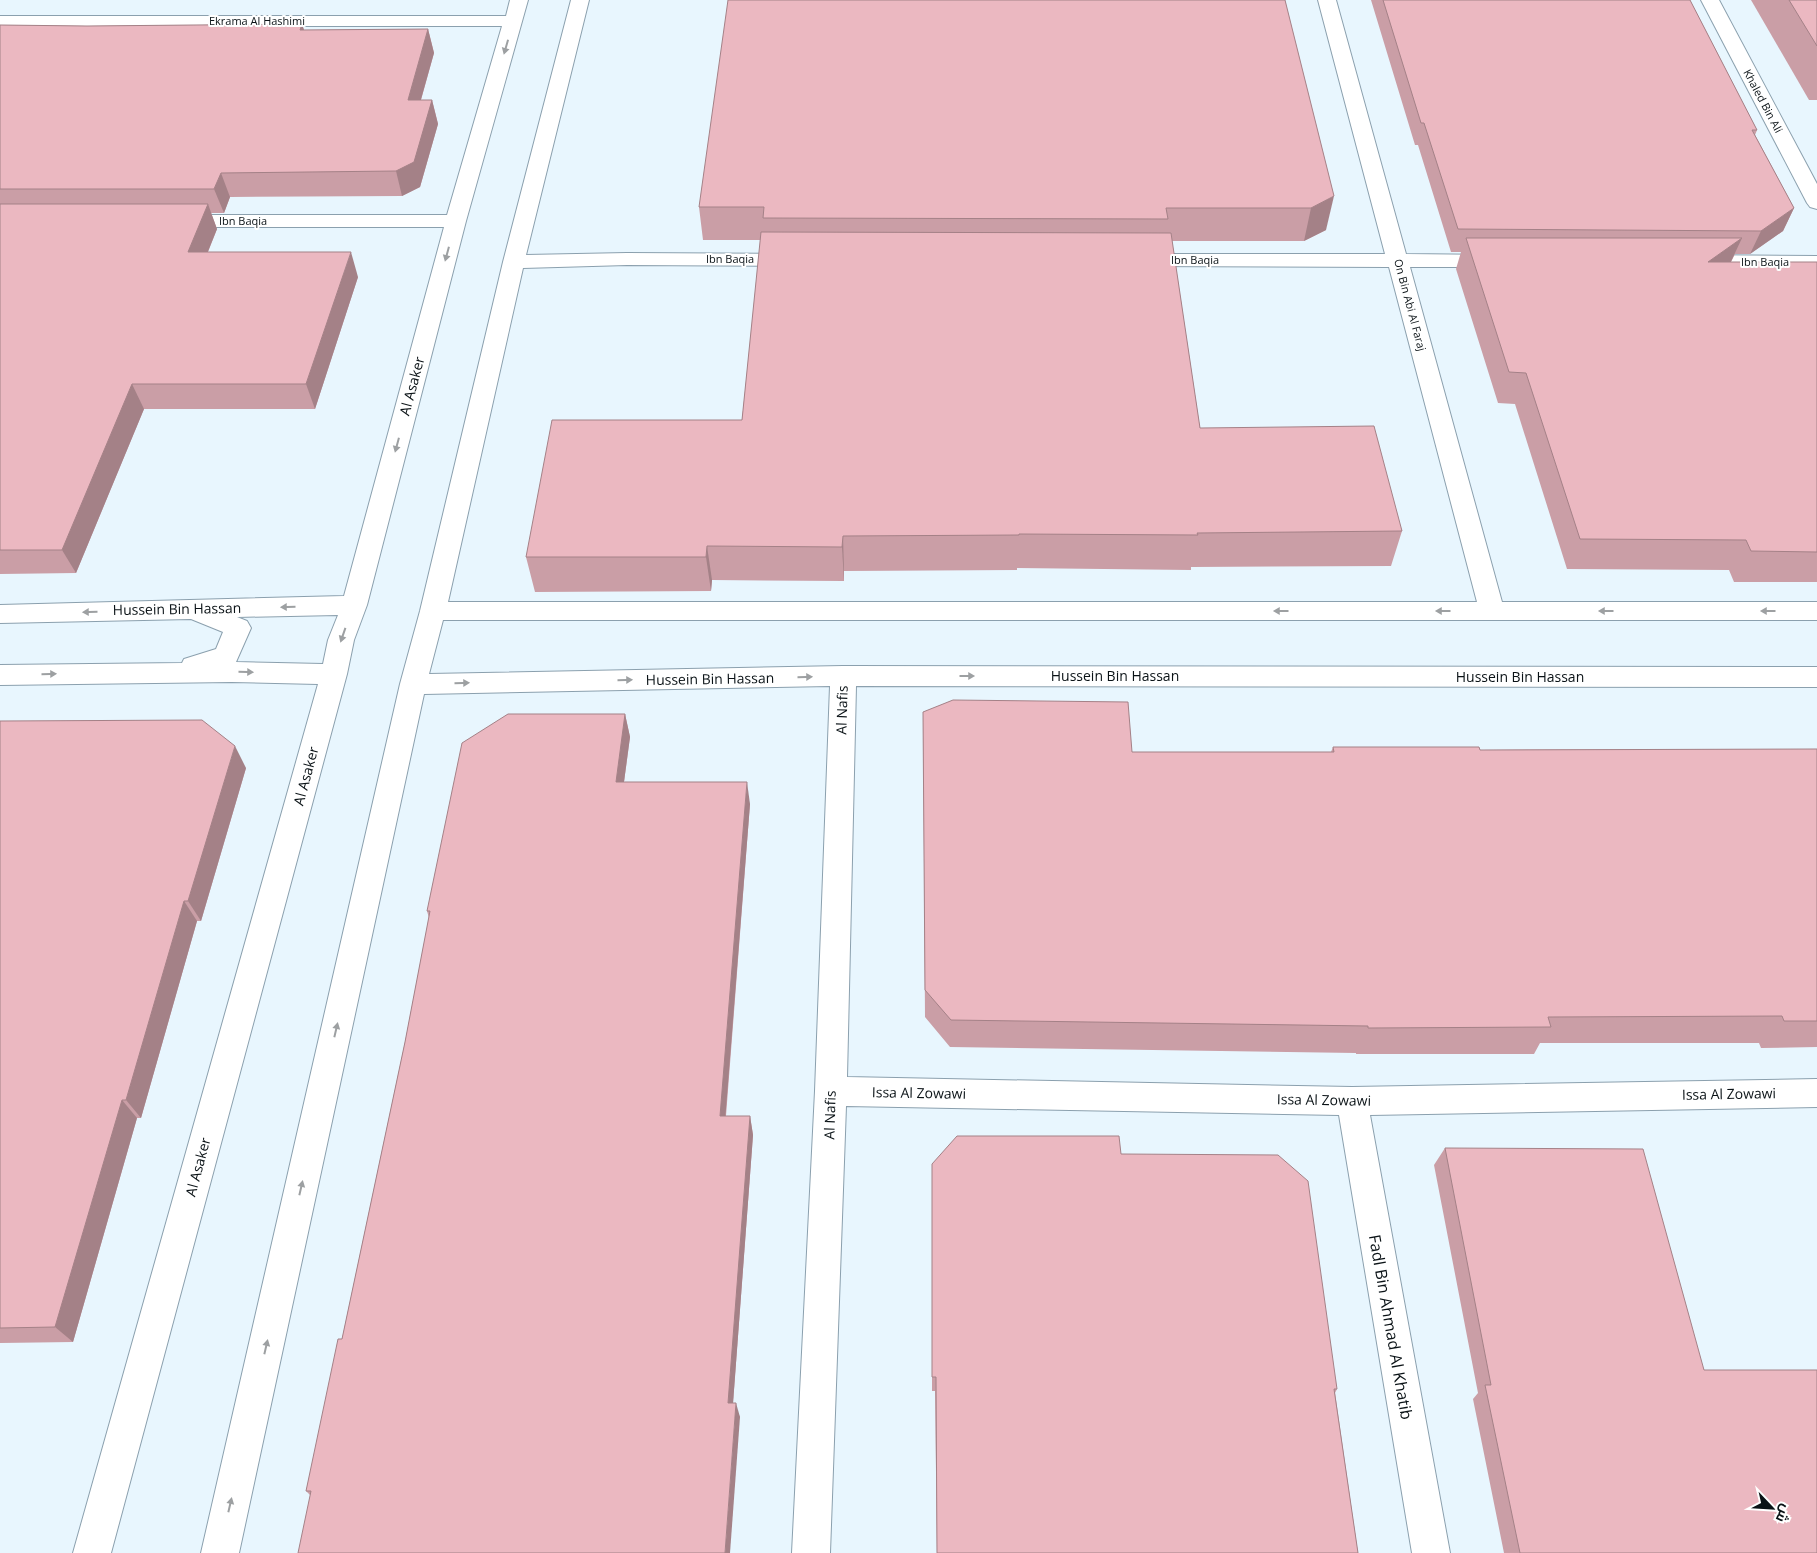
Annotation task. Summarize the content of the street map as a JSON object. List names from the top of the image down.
{
  "streets": {
    "street": [
      "Ekrama Al Hashimi",
      "Khaled Bin Ali",
      "Ibn Baqia",
      "On Bin Abi Al Faraj",
      "Al Asaker",
      "Hussein Bin Hassan",
      "Al Nafis",
      "Issa Al Zowawi",
      "Fadl Bin Ahmad Al Khatib"
    ]
  },
  "crossings": [
    ["Ekrama Al Hashimi", "Al Asaker"],
    ["Ibn Baqia", "On Bin Abi Al Faraj"],
    ["Ibn Baqia", "Al Asaker"],
    ["Al Asaker", "Hussein Bin Hassan"],
    ["Hussein Bin Hassan", "Al Nafis"],
    ["Al Nafis", "Issa Al Zowawi"],
    ["Issa Al Zowawi", "Fadl Bin Ahmad Al Khatib"]
  ],
  "north": "bottom right"
}
